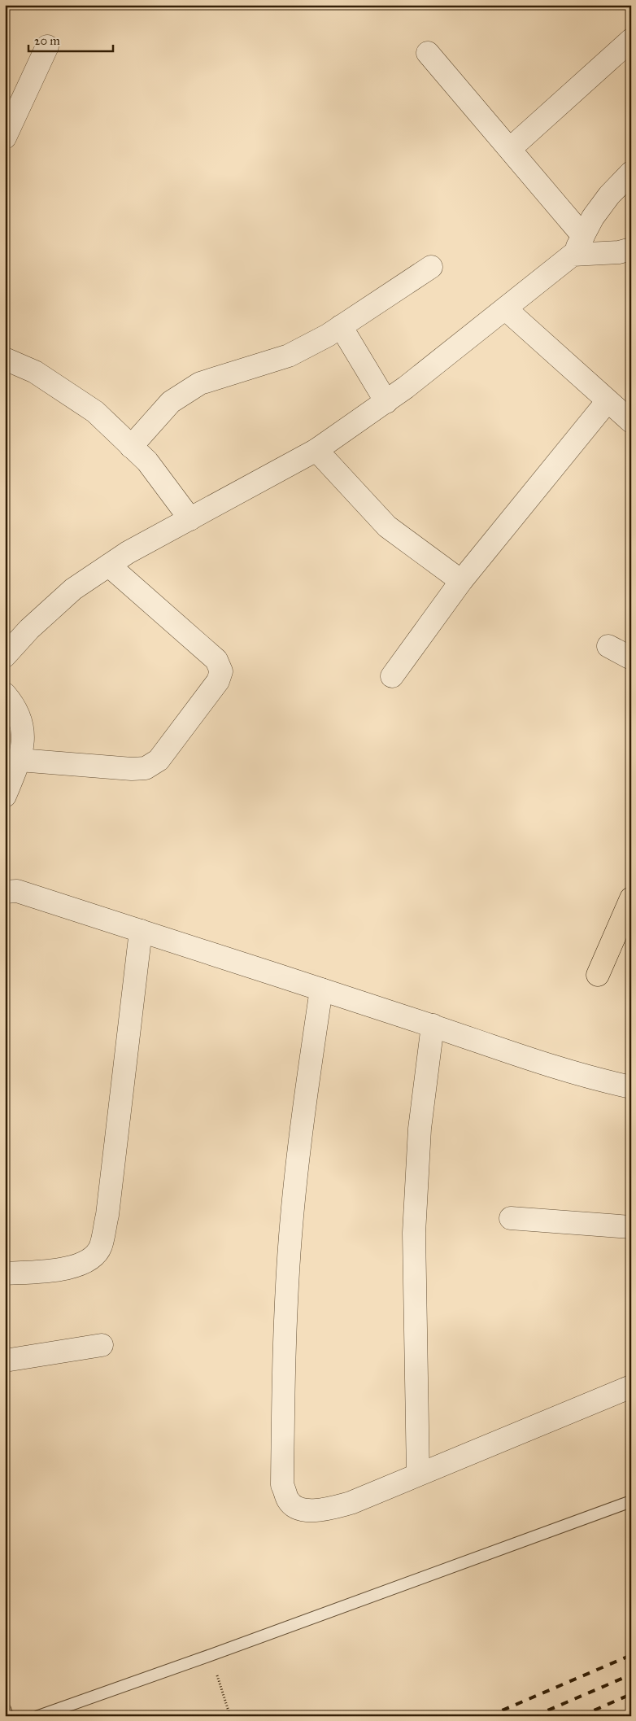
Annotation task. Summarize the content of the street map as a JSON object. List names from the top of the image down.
{
  "scale_bar": "20 m"
}
